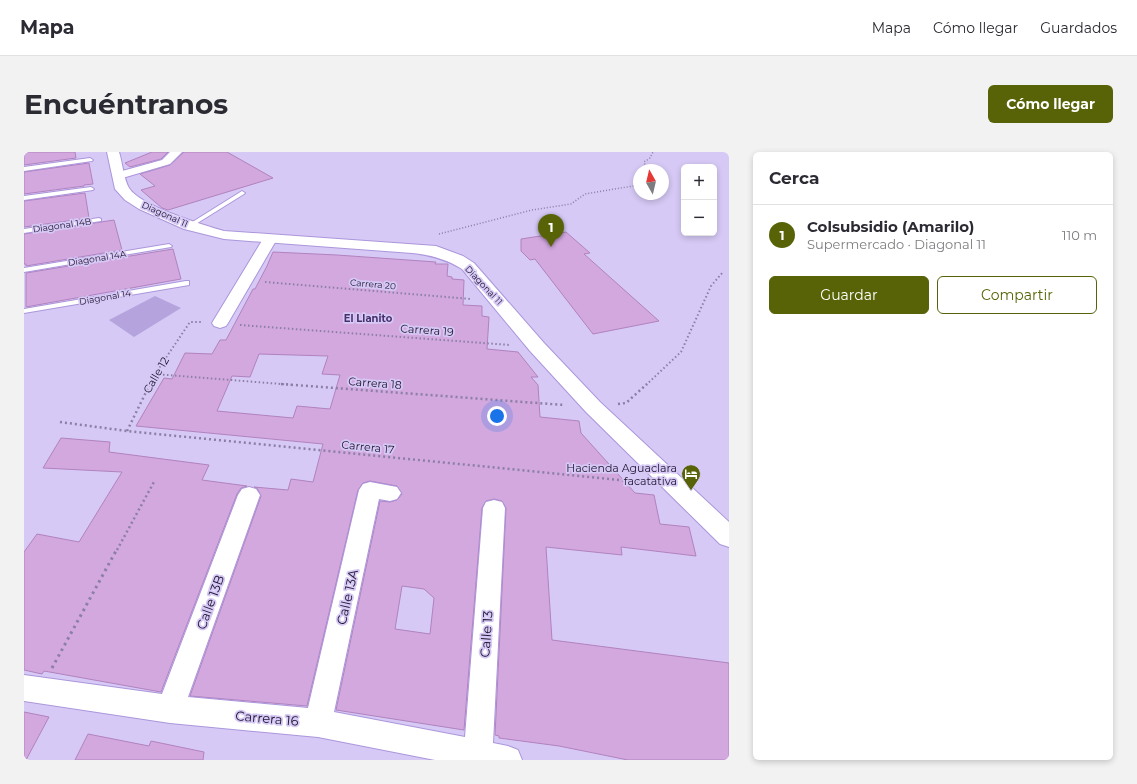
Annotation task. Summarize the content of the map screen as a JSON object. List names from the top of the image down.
{
  "streets": {
    "street": [
      "Diagonal 11",
      "Calle 13A",
      "Calle 13B",
      "Calle 13",
      "Carrera 16"
    ],
    "lane": ["Diagonal 14B", "Diagonal 14A", "Diagonal 14"],
    "path": [
      "Carrera 20",
      "Carrera 19",
      "Calle 12",
      "Carrera 18",
      "Carrera 17"
    ]
  },
  "crossings": [
    ["Diagonal 11", "Carrera 20"],
    ["Diagonal 11", "Carrera 19"],
    ["Diagonal 11", "Carrera 18"],
    ["Diagonal 11", "Carrera 17"],
    ["Calle 12", "Carrera 18"],
    ["Calle 12", "Carrera 17"],
    ["Calle 13A", "Carrera 16"],
    ["Calle 13B", "Carrera 16"],
    ["Calle 13", "Carrera 16"]
  ],
  "districts": ["El Llanito"],
  "places": {
    "hotel": ["Hacienda Aguaclara facatativa"]
  },
  "north": "top",
  "page": {
    "header": "Mapa",
    "nav": ["Mapa", "Cómo llegar", "Guardados"],
    "buttons": [
      "Cómo llegar",
      ["Guardar", "Compartir"]
    ],
    "title": "Encuéntranos",
    "heading": "Cerca",
    "map_buttons": ["+", "−"],
    "list": [
      {
        "mark": "1",
        "name": "Colsubsidio (Amarilo)",
        "note": "Supermercado · Diagonal 11",
        "value": "110 m"
      }
    ],
    "pins": "1"
  }
}
